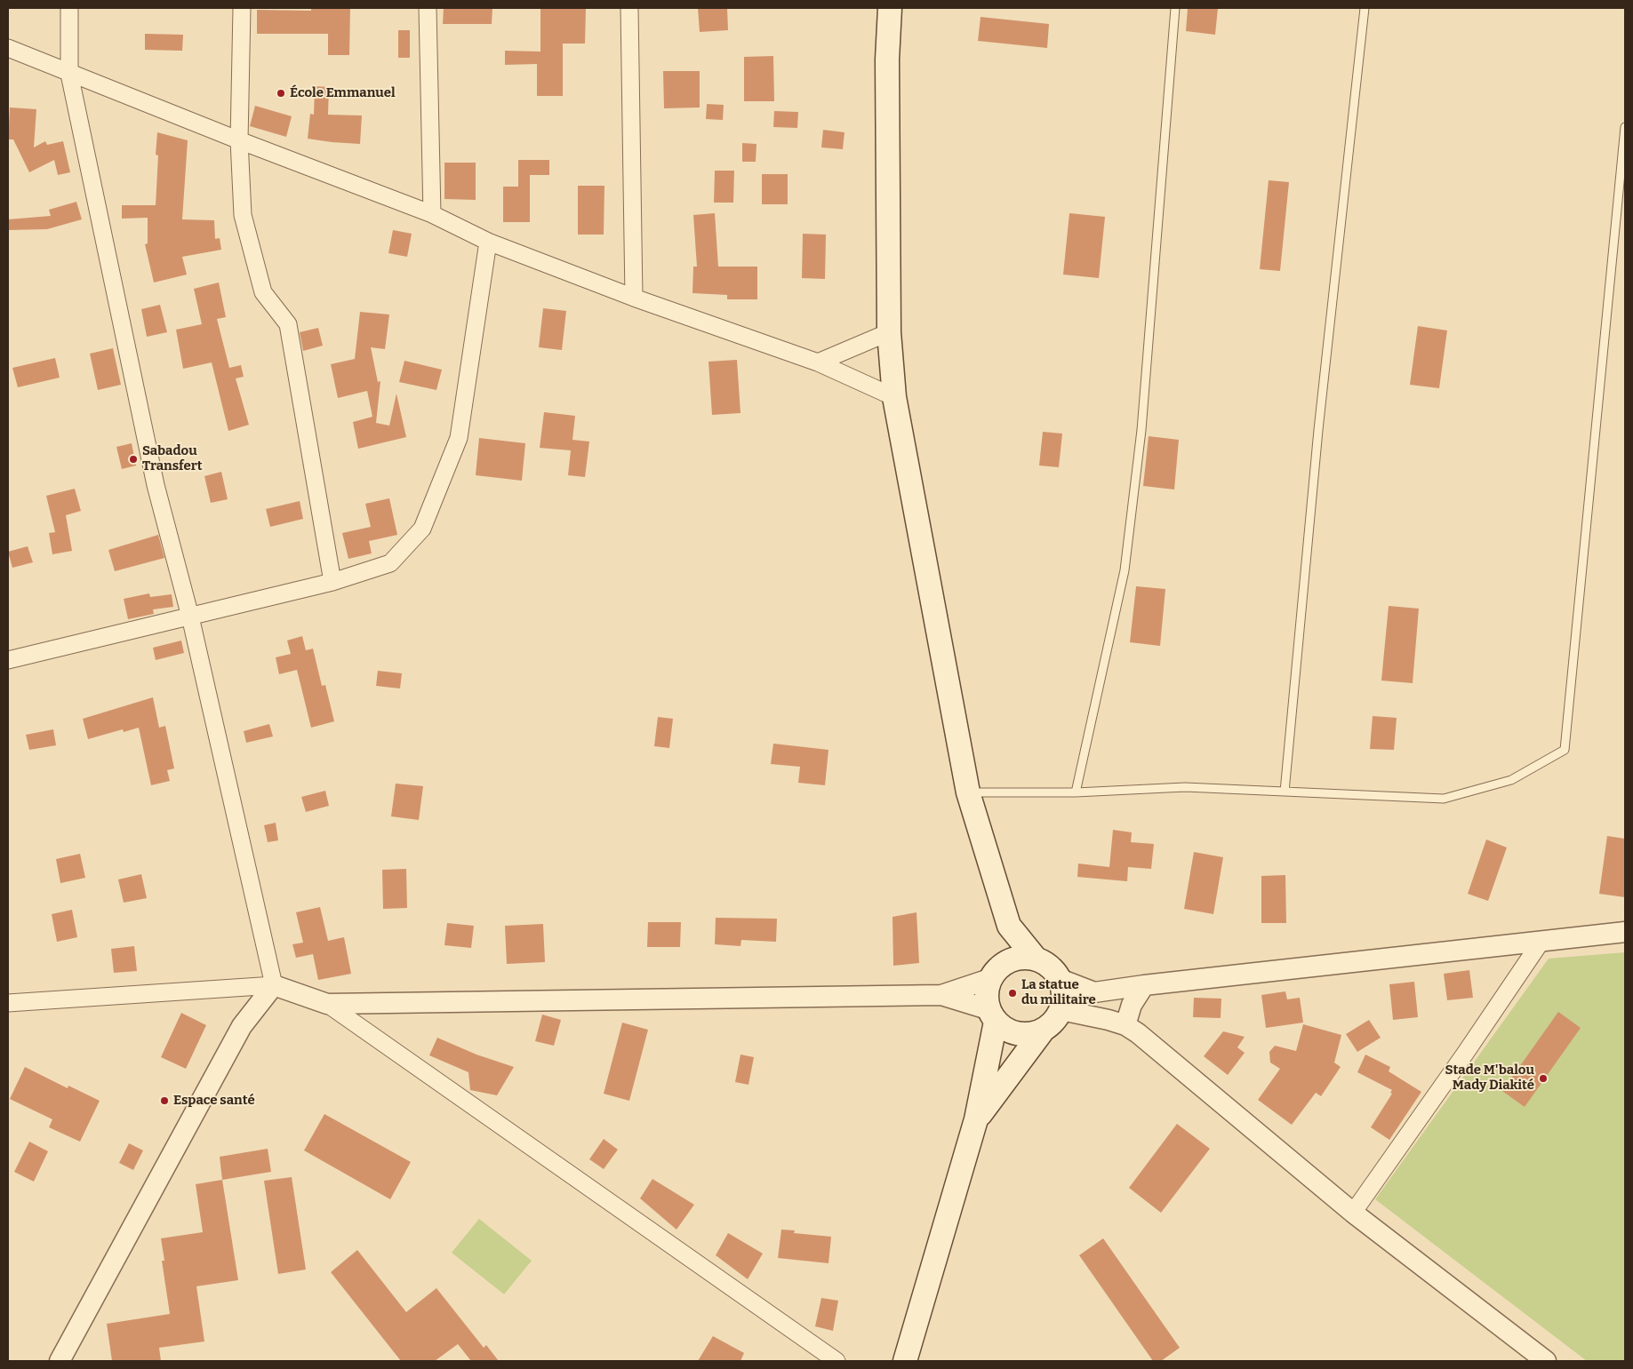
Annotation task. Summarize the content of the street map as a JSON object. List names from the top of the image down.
{
  "places": [
    "École Emmanuel",
    "Sabadou Transfert",
    "La statue du militaire",
    "Stade M'balou Mady Diakité",
    "Espace santé"
  ]
}
